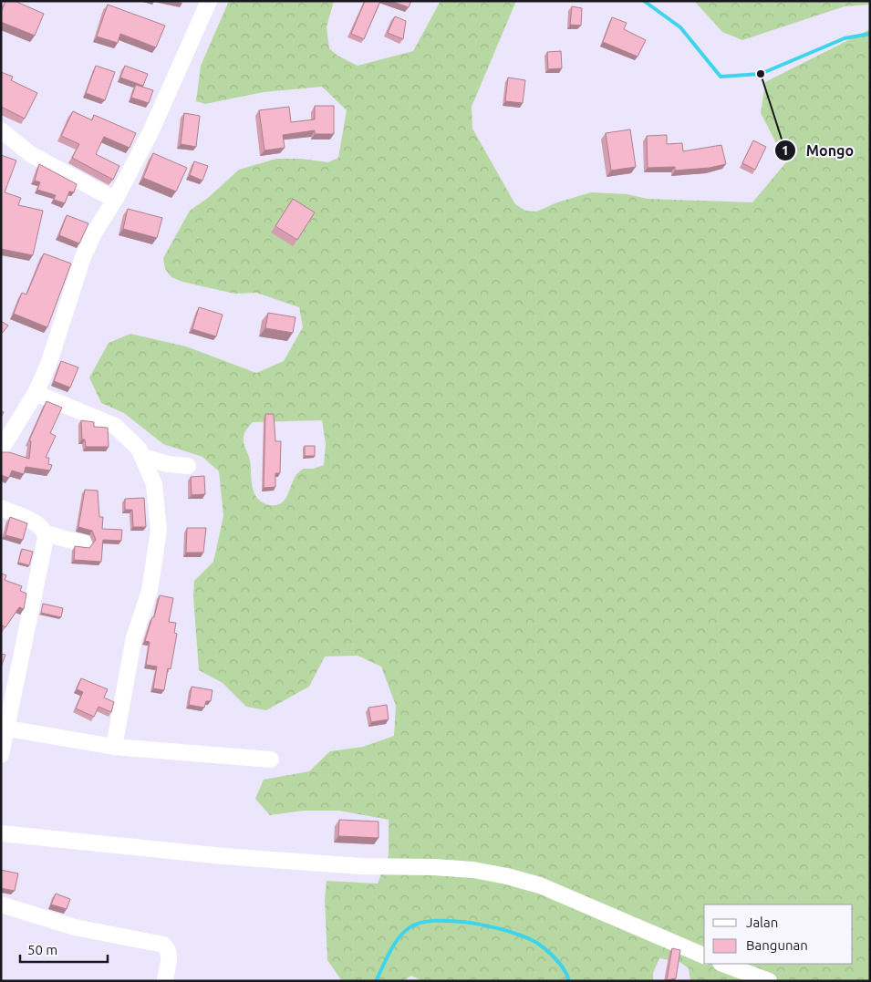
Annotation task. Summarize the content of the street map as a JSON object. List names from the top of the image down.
{
  "places": ["Mongo"],
  "legend": ["Jalan", "Bangunan"],
  "scale_bar": "50 m"
}
